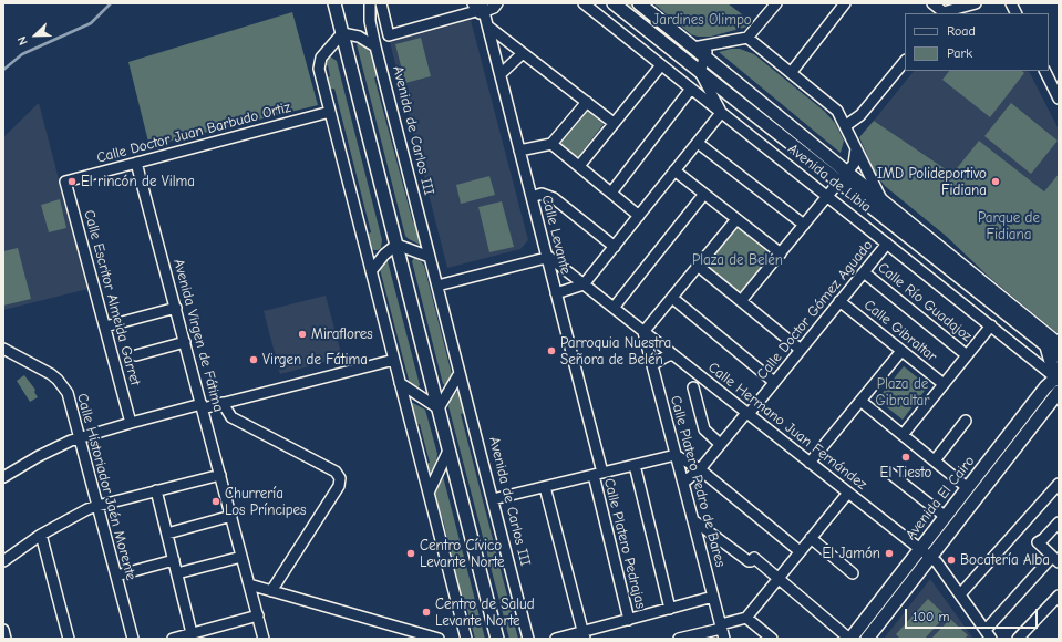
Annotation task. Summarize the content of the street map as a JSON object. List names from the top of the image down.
{
  "streets": {
    "main road": ["Avenida de Libia", "Avenida El Cairo"],
    "street": [
      "Avenida de Carlos III",
      "Calle Doctor Juan Barbudo Ortiz",
      "Calle Levante",
      "Calle Escritor Almeida Garret",
      "Calle Río Guadajoz",
      "Calle Doctor Gómez Aguado",
      "Calle Gibraltar",
      "Avenida Virgen de Fátima",
      "Calle Hermano Juan Fernández",
      "Calle Platero Pedro de Bares",
      "Calle Historiador Jaén Morente",
      "Calle Platero Pedrajas"
    ]
  },
  "crossings": [
    ["Calle Doctor Juan Barbudo Ortiz", "Calle Escritor Almeida Garret"],
    ["Calle Doctor Juan Barbudo Ortiz", "Avenida Virgen de Fátima"],
    ["Avenida de Libia", "Calle Doctor Gómez Aguado"],
    ["Avenida de Libia", "Avenida El Cairo"],
    ["Calle Levante", "Calle Hermano Juan Fernández"],
    ["Calle Levante", "Calle Platero Pedrajas"],
    ["Calle Río Guadajoz", "Calle Doctor Gómez Aguado"],
    ["Calle Doctor Gómez Aguado", "Calle Gibraltar"],
    ["Calle Doctor Gómez Aguado", "Calle Hermano Juan Fernández"],
    ["Calle Doctor Gómez Aguado", "Calle Platero Pedro de Bares"],
    ["Calle Hermano Juan Fernández", "Calle Platero Pedro de Bares"],
    ["Calle Hermano Juan Fernández", "Avenida El Cairo"]
  ],
  "parks": [
    "Jardines Olimpo",
    "Parque de Fidiana",
    "Plaza de Belén",
    "Plaza de Gibraltar"
  ],
  "places": [
    "El rincón de Vilma",
    "IMD Polideportivo Fidiana",
    "Miraflores",
    "Parroquia Nuestra Señora de Belén",
    "Virgen de Fátima",
    "El Tiesto",
    "Churrería Los Príncipes",
    "Centro Cívico Levante Norte",
    "El Jamón",
    "Bocatería Alba",
    "Centro de Salud Levante Norte"
  ],
  "legend": ["Road", "Park"],
  "scale_bar": "100 m",
  "north": "bottom left"
}
